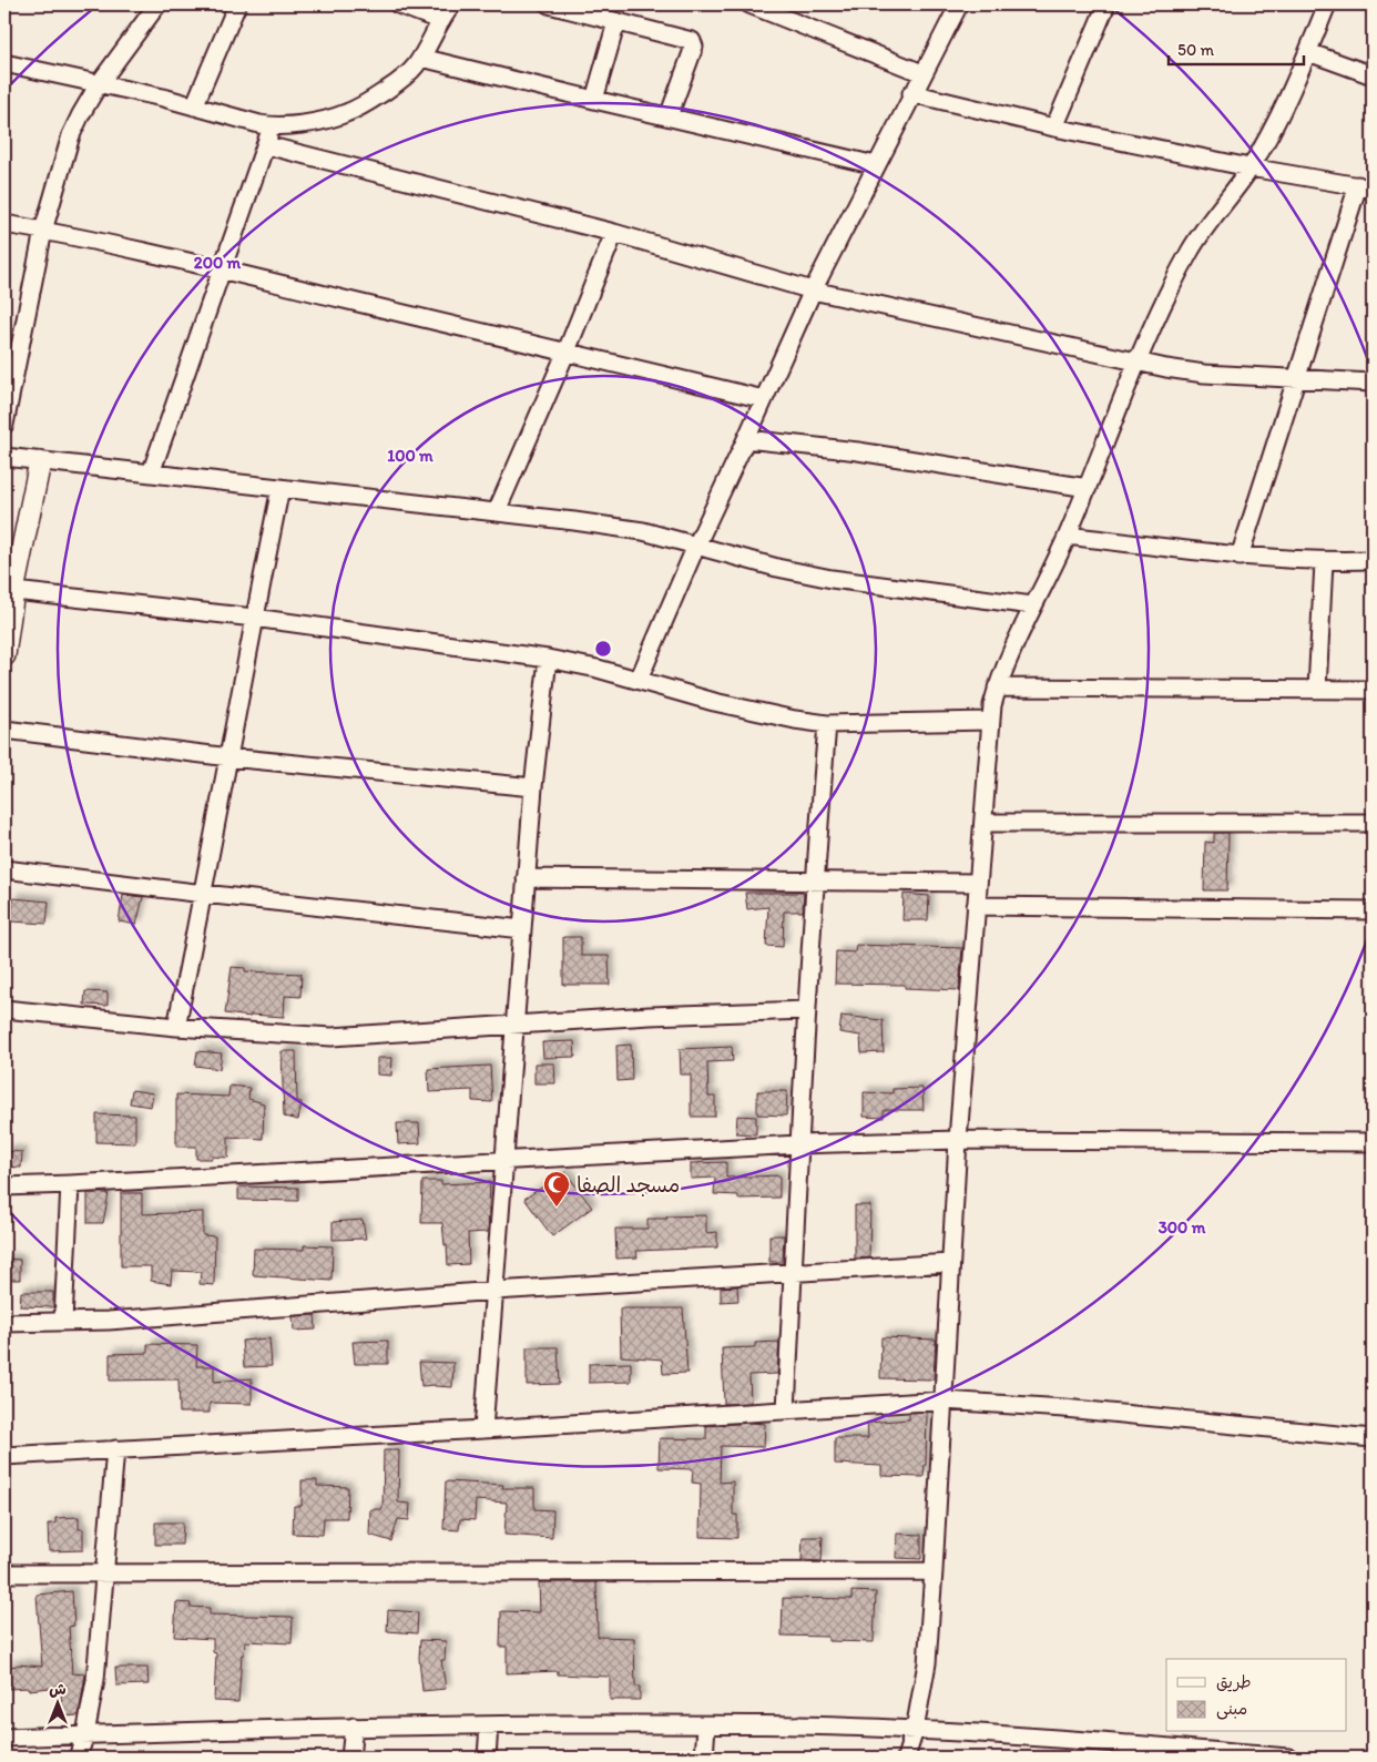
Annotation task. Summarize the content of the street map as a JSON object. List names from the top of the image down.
{
  "places": {
    "mosque": ["مسجد الصفا"]
  },
  "legend": ["طريق", "مبنى"],
  "scale_bar": "50 m",
  "north": "top",
  "rings": ["200 m", "100 m", "300 m"]
}
